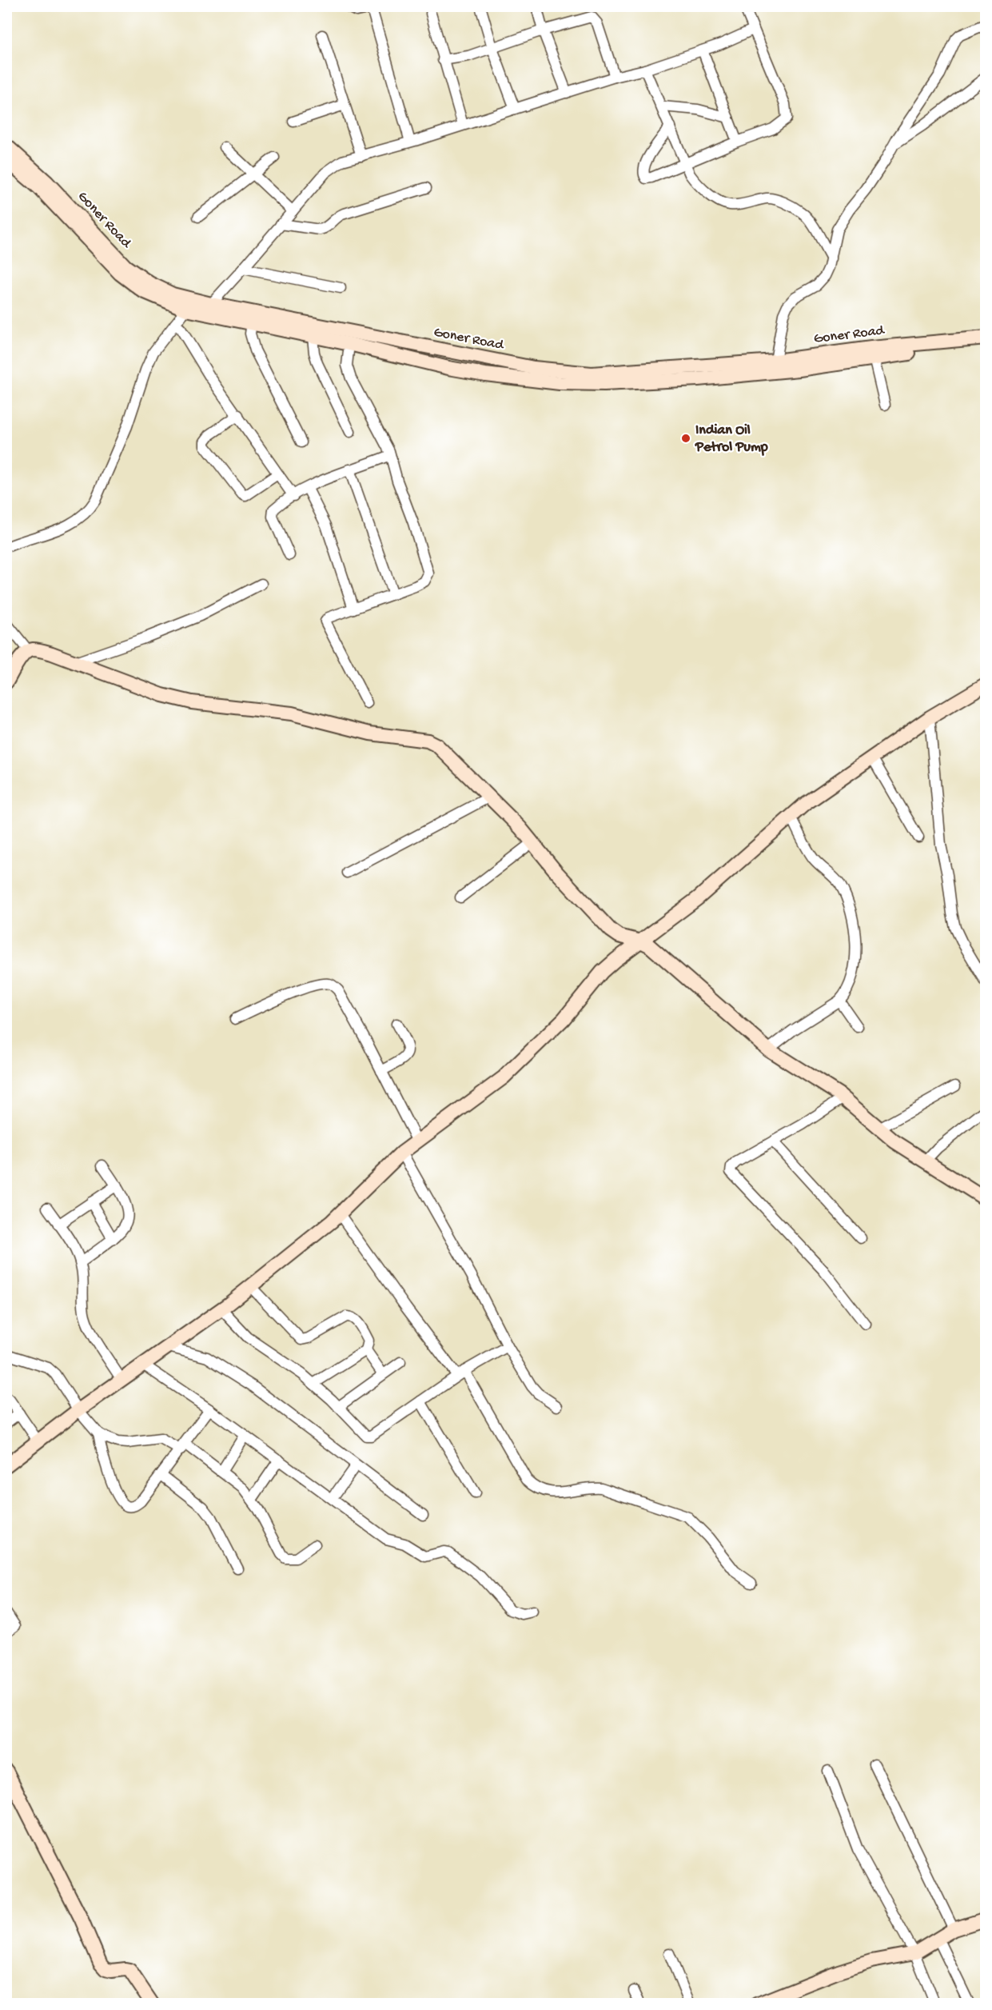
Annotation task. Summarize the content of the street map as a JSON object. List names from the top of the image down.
{
  "streets": {
    "street": ["Goner Road"]
  },
  "places": ["Indian Oil Petrol Pump"]
}
